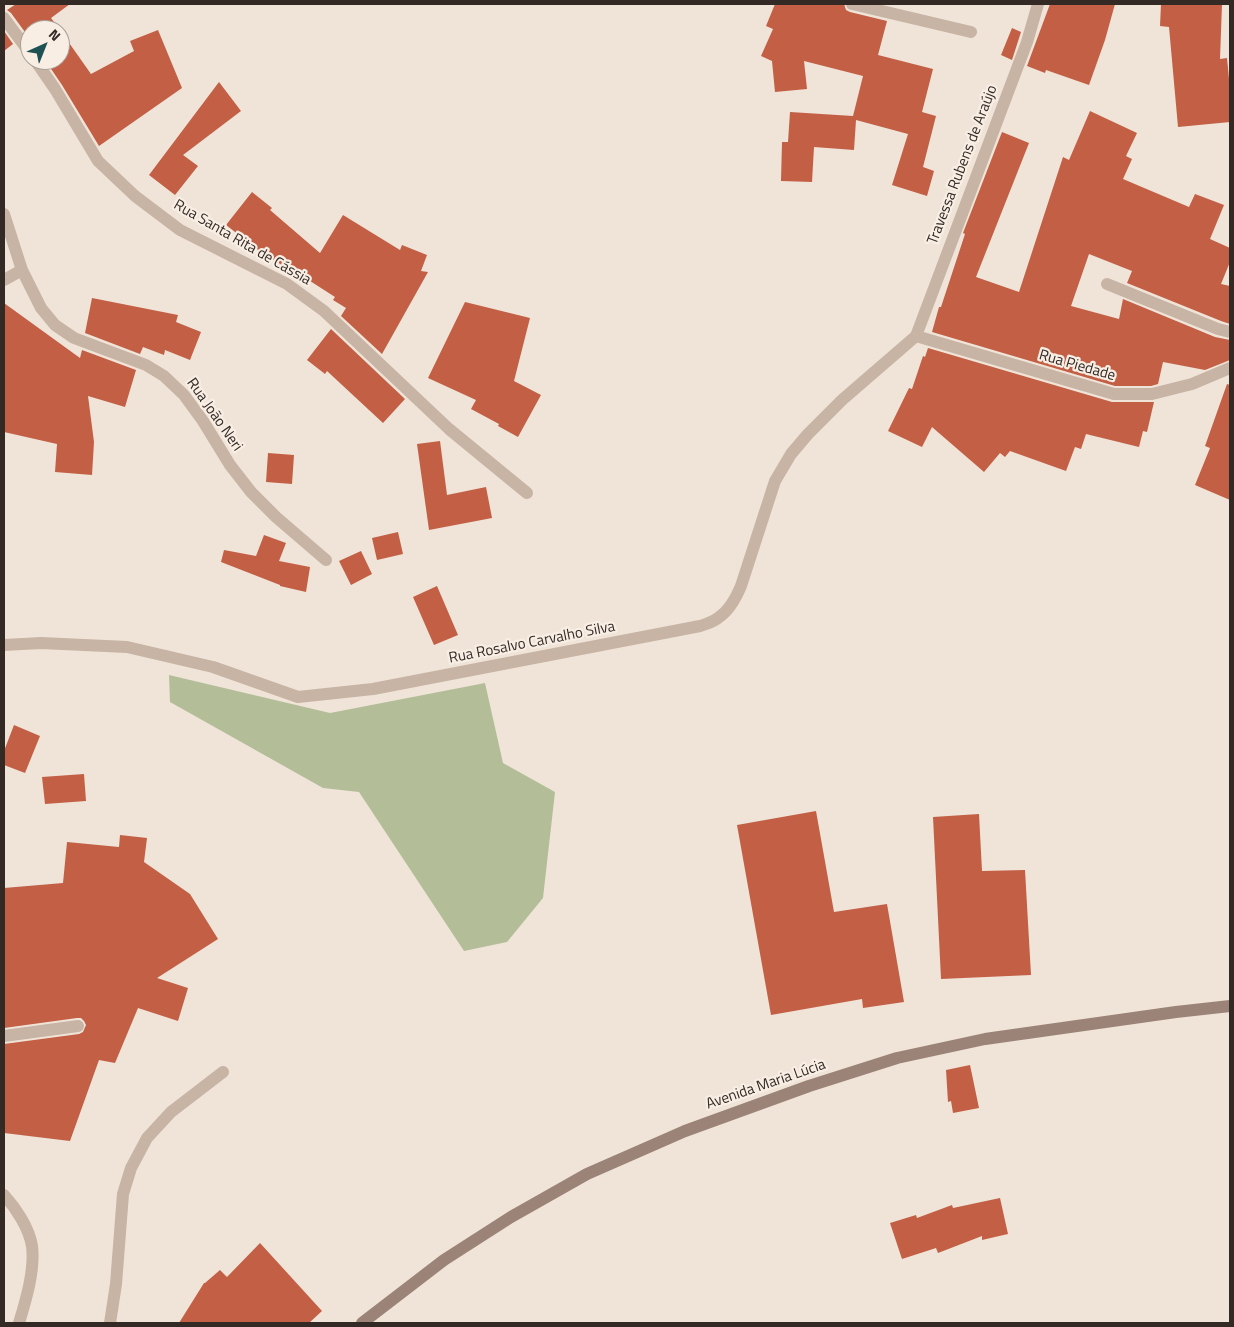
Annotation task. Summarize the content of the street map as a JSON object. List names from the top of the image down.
{
  "streets": {
    "main road": ["Avenida Maria Lúcia"],
    "street": [
      "Travessa Rubens de Araújo",
      "Rua Santa Rita de Cássia",
      "Rua Piedade",
      "Rua João Neri",
      "Rua Rosalvo Carvalho Silva"
    ]
  },
  "crossings": [
    ["Travessa Rubens de Araújo", "Rua Piedade"],
    ["Travessa Rubens de Araújo", "Rua Rosalvo Carvalho Silva"],
    ["Rua Piedade", "Rua Rosalvo Carvalho Silva"]
  ],
  "north": "top right"
}
